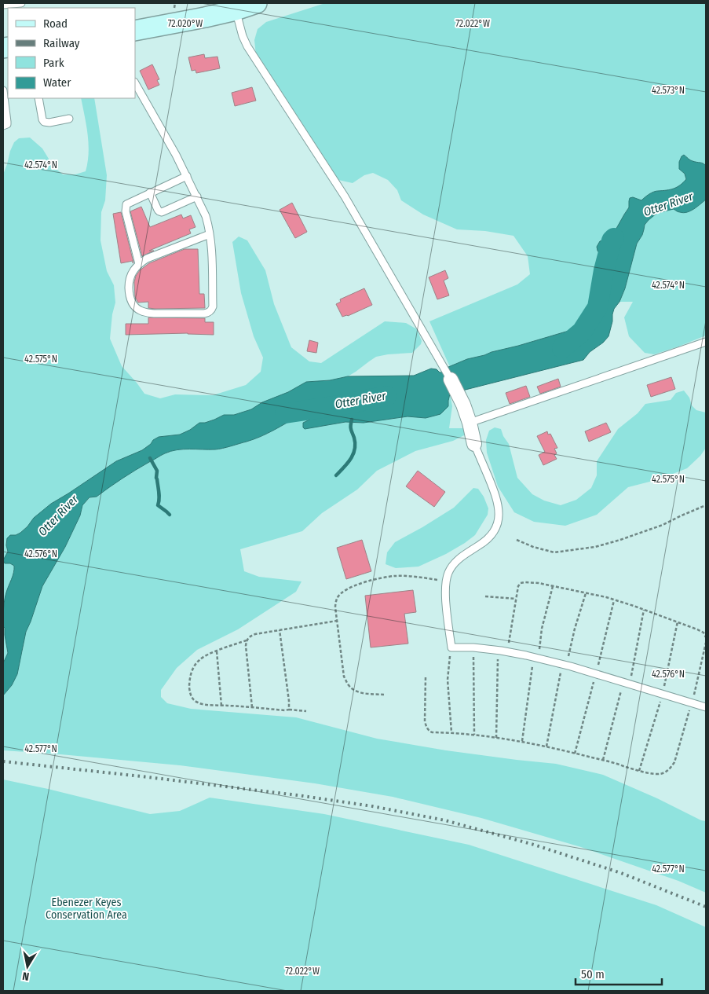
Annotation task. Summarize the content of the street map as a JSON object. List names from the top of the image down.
{
  "water": ["Otter River"],
  "parks": ["Ebenezer Keyes Conservation Area"],
  "legend": [
    "Road",
    "Railway",
    "Park",
    "Water"
  ],
  "scale_bar": "50 m",
  "north": "bottom",
  "coordinates": [
    "72.020°W",
    "72.022°W",
    "42.573°N",
    "42.574°N",
    "42.575°N",
    "42.576°N",
    "42.577°N"
  ]
}
